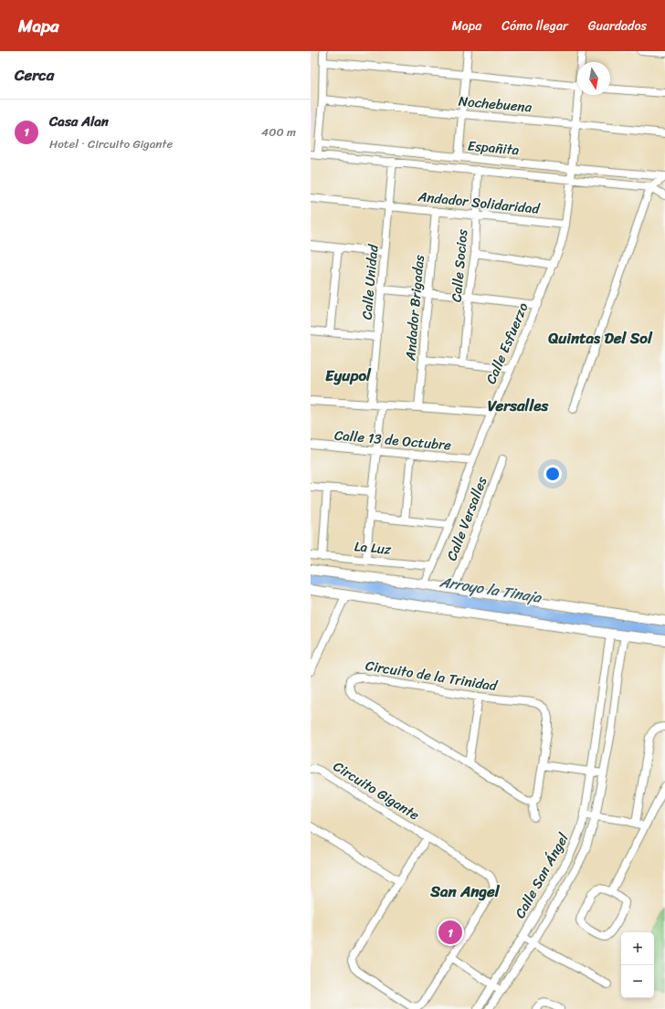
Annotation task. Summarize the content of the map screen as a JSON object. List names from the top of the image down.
{
  "streets": {
    "street": [
      "Nochebuena",
      "Españita",
      "Andador Solidaridad",
      "Calle Socios",
      "Calle Unidad",
      "Andador Brigadas",
      "Calle Esfuerzo",
      "Calle 13 de Octubre",
      "Calle Versalles",
      "La Luz",
      "Circuito de la Trinidad",
      "Circuito Gigante",
      "Calle San Ángel"
    ]
  },
  "crossings": [
    ["Nochebuena", "Calle Esfuerzo"],
    ["Españita", "Calle Esfuerzo"],
    ["Andador Solidaridad", "Calle Socios"],
    ["Andador Solidaridad", "Calle Unidad"],
    ["Andador Solidaridad", "Andador Brigadas"],
    ["Andador Solidaridad", "Calle Esfuerzo"],
    ["Calle Esfuerzo", "Calle 13 de Octubre"],
    ["Calle Esfuerzo", "La Luz"]
  ],
  "districts": [
    "Quintas Del Sol",
    "Eyupol",
    "Versalles",
    "San Angel"
  ],
  "water": ["Arroyo la Tinaja"],
  "north": "bottom",
  "page": {
    "header": "Mapa",
    "nav": ["Mapa", "Cómo llegar", "Guardados"],
    "heading": "Cerca",
    "list": [
      {
        "mark": "1",
        "name": "Casa Alan",
        "note": "Hotel · Circuito Gigante",
        "value": "400 m"
      }
    ],
    "pins": "1",
    "map_buttons": ["+", "−"]
  }
}
